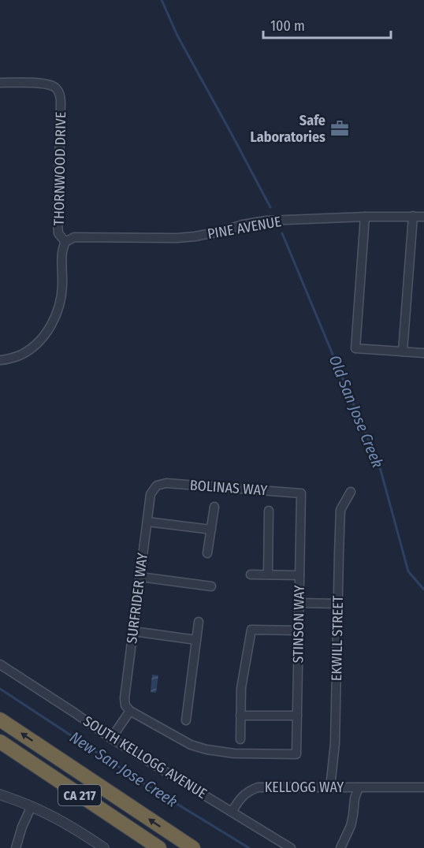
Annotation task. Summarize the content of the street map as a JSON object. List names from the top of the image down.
{
  "streets": {
    "highway": ["CA 217"],
    "street": [
      "THORNWOOD DRIVE",
      "PINE AVENUE",
      "BOLINAS WAY",
      "SURFRIDER WAY",
      "STINSON WAY",
      "EKWILL STREET",
      "SOUTH KELLOGG AVENUE",
      "KELLOGG WAY"
    ]
  },
  "crossings": [
    ["THORNWOOD DRIVE", "PINE AVENUE"],
    ["BOLINAS WAY", "SURFRIDER WAY"],
    ["BOLINAS WAY", "STINSON WAY"],
    ["SURFRIDER WAY", "STINSON WAY"],
    ["EKWILL STREET", "KELLOGG WAY"],
    ["SOUTH KELLOGG AVENUE", "KELLOGG WAY"]
  ],
  "water": ["Old San Jose Creek", "New San Jose Creek"],
  "places": {
    "office": ["Safe Laboratories"]
  },
  "scale_bar": "100 m"
}
